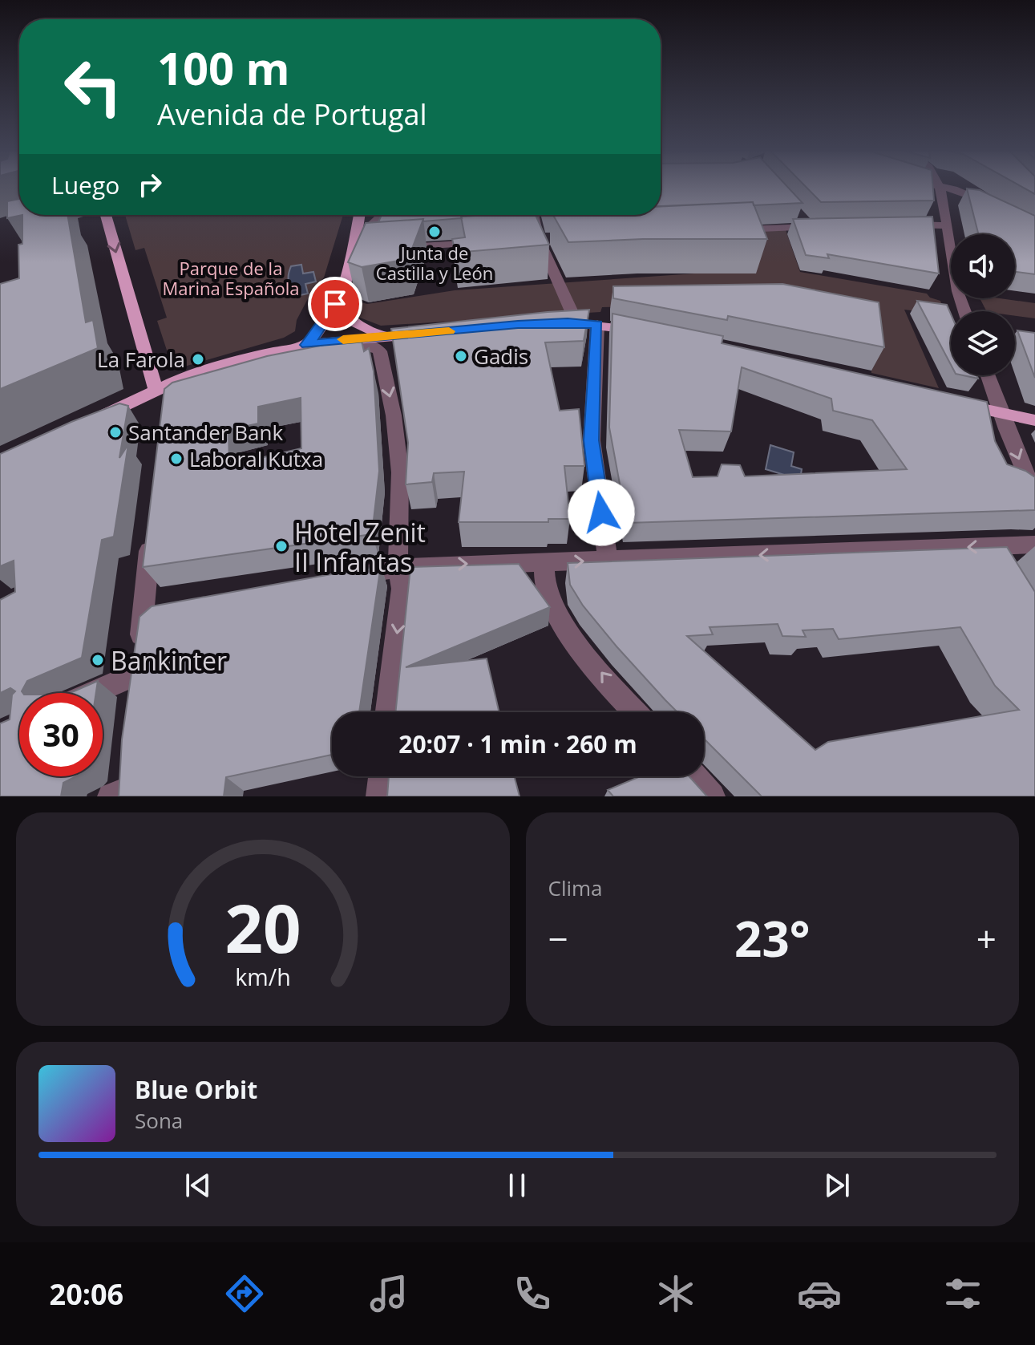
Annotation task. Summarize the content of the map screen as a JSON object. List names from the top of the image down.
{
  "parks": ["Parque de la Marina Española"],
  "places": [
    "Junta de Castilla y León",
    "Gadis",
    "La Farola",
    "Santander Bank",
    "Laboral Kutxa",
    "Hotel Zenit II Infantas",
    "Bankinter"
  ],
  "page": {
    "turn": ["100 m", "Avenida de Portugal"],
    "then": "Luego",
    "limit": "30",
    "trip": "20:07 · 1 min · 260 m",
    "tile": "Clima",
    "heat": ["−", "23°", "+"],
    "song": ["Blue Orbit", "Sona"],
    "tabs": "20:06",
    "gauge": ["20", "km/h"]
  }
}
